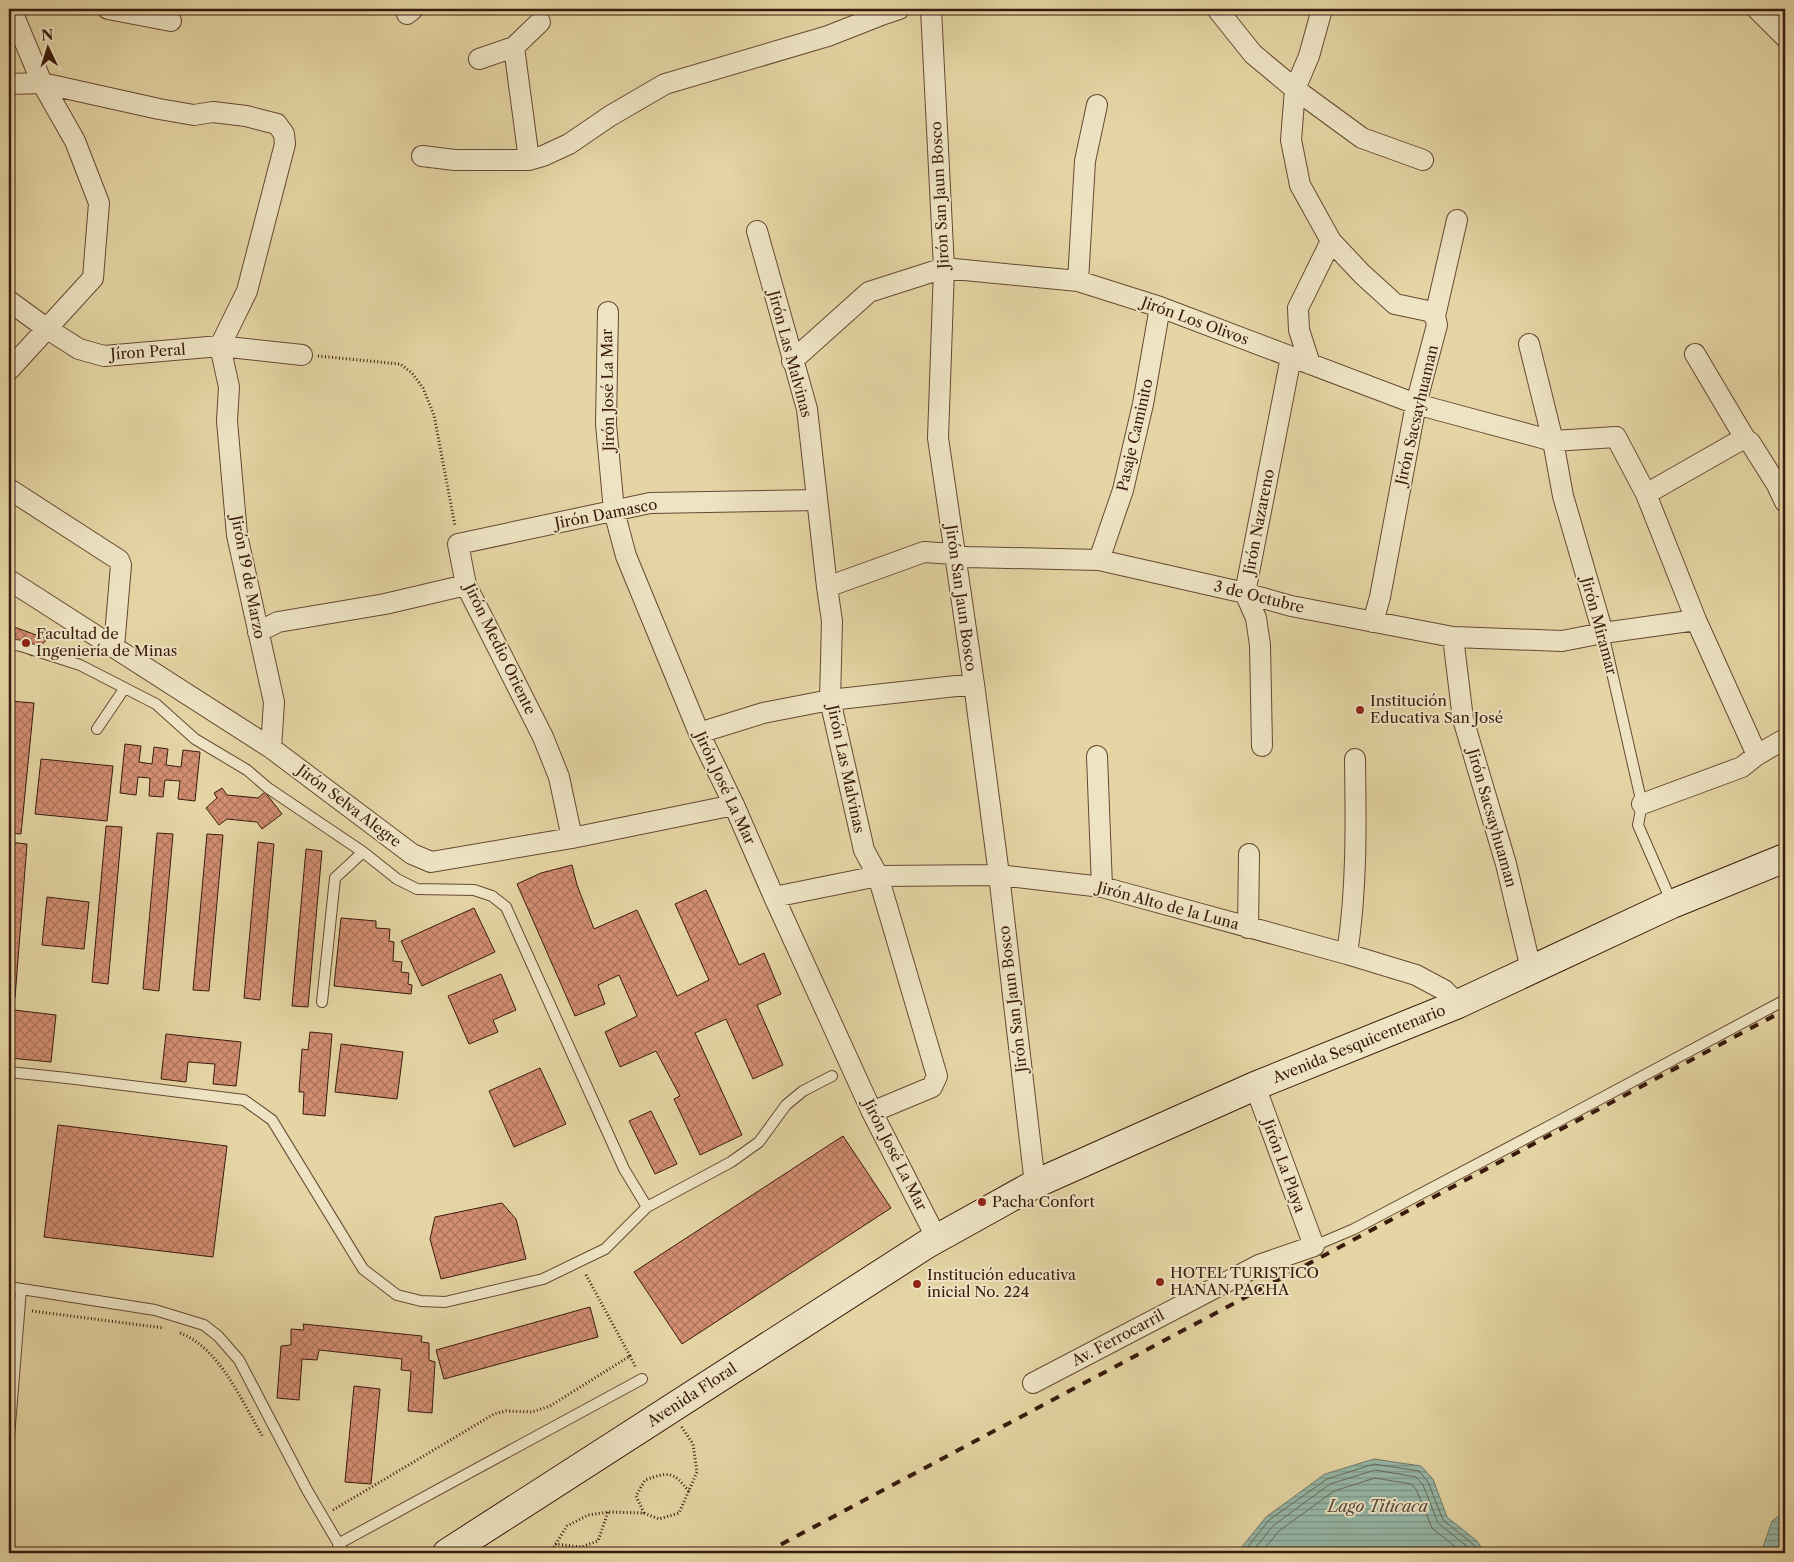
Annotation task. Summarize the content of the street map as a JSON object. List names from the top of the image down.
{
  "streets": {
    "street": [
      "Jirón San Jaun Bosco",
      "Jirón Los Olivos",
      "Jíron Peral",
      "Jirón Las Malvinas",
      "Jirón José La Mar",
      "Jirón Sacsayhuaman",
      "Pasaje Caminito",
      "Jirón Damasco",
      "Jirón Nazareno",
      "Jirón 19 de Marzo",
      "3 de Octubre",
      "Jirón Miramar",
      "Jirón Medio Oriente",
      "Jirón Selva Alegre",
      "Jirón Alto de la Luna",
      "Avenida Sesquicentenario",
      "Jirón La Playa",
      "Av. Ferrocarril",
      "Avenida Floral"
    ]
  },
  "crossings": [
    ["Jirón San Jaun Bosco", "Jirón Los Olivos"],
    ["Jirón San Jaun Bosco", "3 de Octubre"],
    ["Jirón San Jaun Bosco", "Jirón Alto de la Luna"],
    ["Jirón San Jaun Bosco", "Avenida Sesquicentenario"],
    ["Jirón Los Olivos", "Jirón Las Malvinas"],
    ["Jirón Los Olivos", "Jirón Sacsayhuaman"],
    ["Jirón Los Olivos", "Pasaje Caminito"],
    ["Jirón Los Olivos", "Jirón Nazareno"],
    ["Jirón Los Olivos", "Jirón Miramar"],
    ["Jíron Peral", "Jirón 19 de Marzo"],
    ["Jirón Las Malvinas", "Jirón José La Mar"],
    ["Jirón Las Malvinas", "Jirón Damasco"],
    ["Jirón Las Malvinas", "3 de Octubre"],
    ["Jirón Las Malvinas", "Jirón Alto de la Luna"],
    ["Jirón José La Mar", "Jirón Damasco"],
    ["Jirón José La Mar", "Jirón Selva Alegre"],
    ["Jirón José La Mar", "Jirón Alto de la Luna"],
    ["Jirón José La Mar", "Avenida Sesquicentenario"],
    ["Jirón José La Mar", "Avenida Floral"],
    ["Jirón Sacsayhuaman", "3 de Octubre"],
    ["Jirón Sacsayhuaman", "Avenida Sesquicentenario"],
    ["Pasaje Caminito", "3 de Octubre"],
    ["Jirón Damasco", "Jirón Medio Oriente"],
    ["Jirón Nazareno", "3 de Octubre"],
    ["Jirón 19 de Marzo", "Jirón Selva Alegre"],
    ["3 de Octubre", "Jirón Miramar"],
    ["Jirón Miramar", "Avenida Sesquicentenario"],
    ["Jirón Medio Oriente", "Jirón Selva Alegre"],
    ["Jirón Alto de la Luna", "Avenida Sesquicentenario"],
    ["Avenida Sesquicentenario", "Jirón La Playa"],
    ["Avenida Sesquicentenario", "Avenida Floral"],
    ["Jirón La Playa", "Av. Ferrocarril"]
  ],
  "water": ["Lago Titicaca"],
  "places": [
    "Facultad de Ingeniería de Minas",
    "Institución Educativa San José",
    "Pacha Confort",
    "HOTEL TURISTICO HANAN PACHA",
    "Institución educativa inicial No. 224"
  ],
  "north": "top"
}
